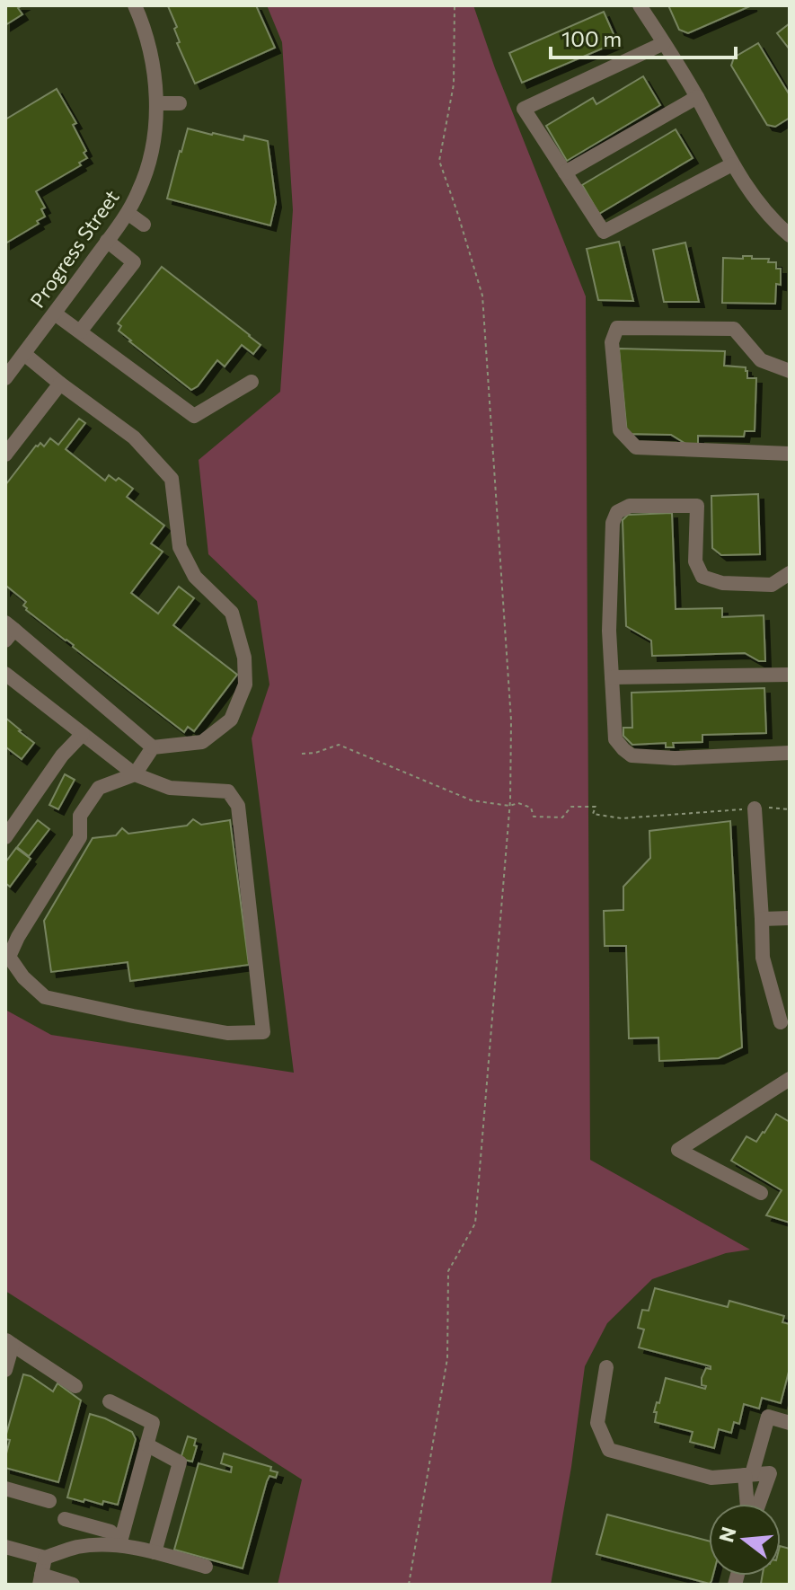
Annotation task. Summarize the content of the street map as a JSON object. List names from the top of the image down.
{
  "streets": {
    "street": ["Progress Street"]
  },
  "scale_bar": "100 m",
  "north": "left"
}
